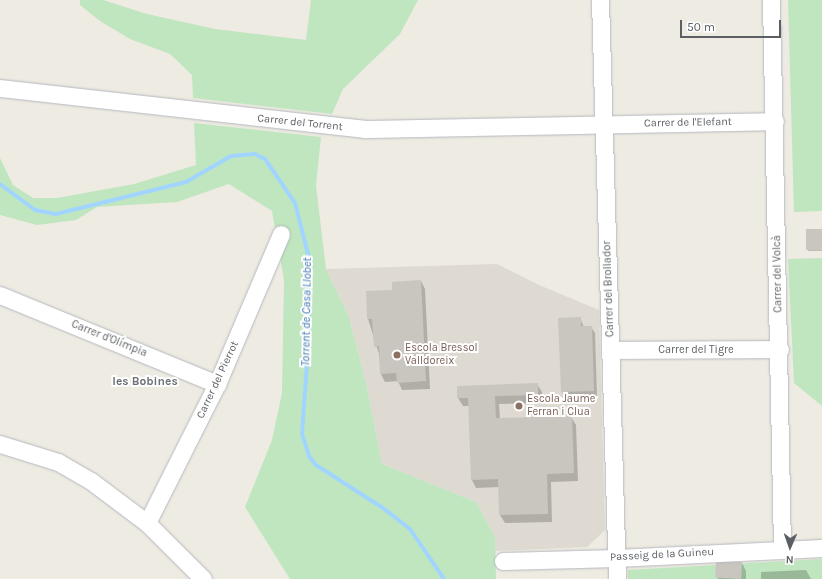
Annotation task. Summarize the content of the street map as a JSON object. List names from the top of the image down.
{
  "streets": {
    "street": [
      "Carrer del Torrent",
      "Carrer de l'Elefant",
      "Carrer del Volcà",
      "Carrer del Brollador",
      "Carrer d'Olímpia",
      "Carrer del Tigre",
      "Carrer del Pierrot",
      "Passeig de la Guineu"
    ]
  },
  "crossings": [
    ["Carrer del Torrent", "Carrer de l'Elefant"],
    ["Carrer del Torrent", "Carrer del Brollador"],
    ["Carrer de l'Elefant", "Carrer del Volcà"],
    ["Carrer de l'Elefant", "Carrer del Brollador"],
    ["Carrer del Volcà", "Carrer del Tigre"],
    ["Carrer del Volcà", "Passeig de la Guineu"],
    ["Carrer del Brollador", "Carrer del Tigre"],
    ["Carrer del Brollador", "Passeig de la Guineu"],
    ["Carrer d'Olímpia", "Carrer del Pierrot"]
  ],
  "districts": ["les Bobines"],
  "water": ["Torrent de Casa Llobet"],
  "places": ["Escola Bressol Valldoreix", "Escola Jaume Ferran i Clua"],
  "scale_bar": "50 m",
  "north": "bottom"
}
